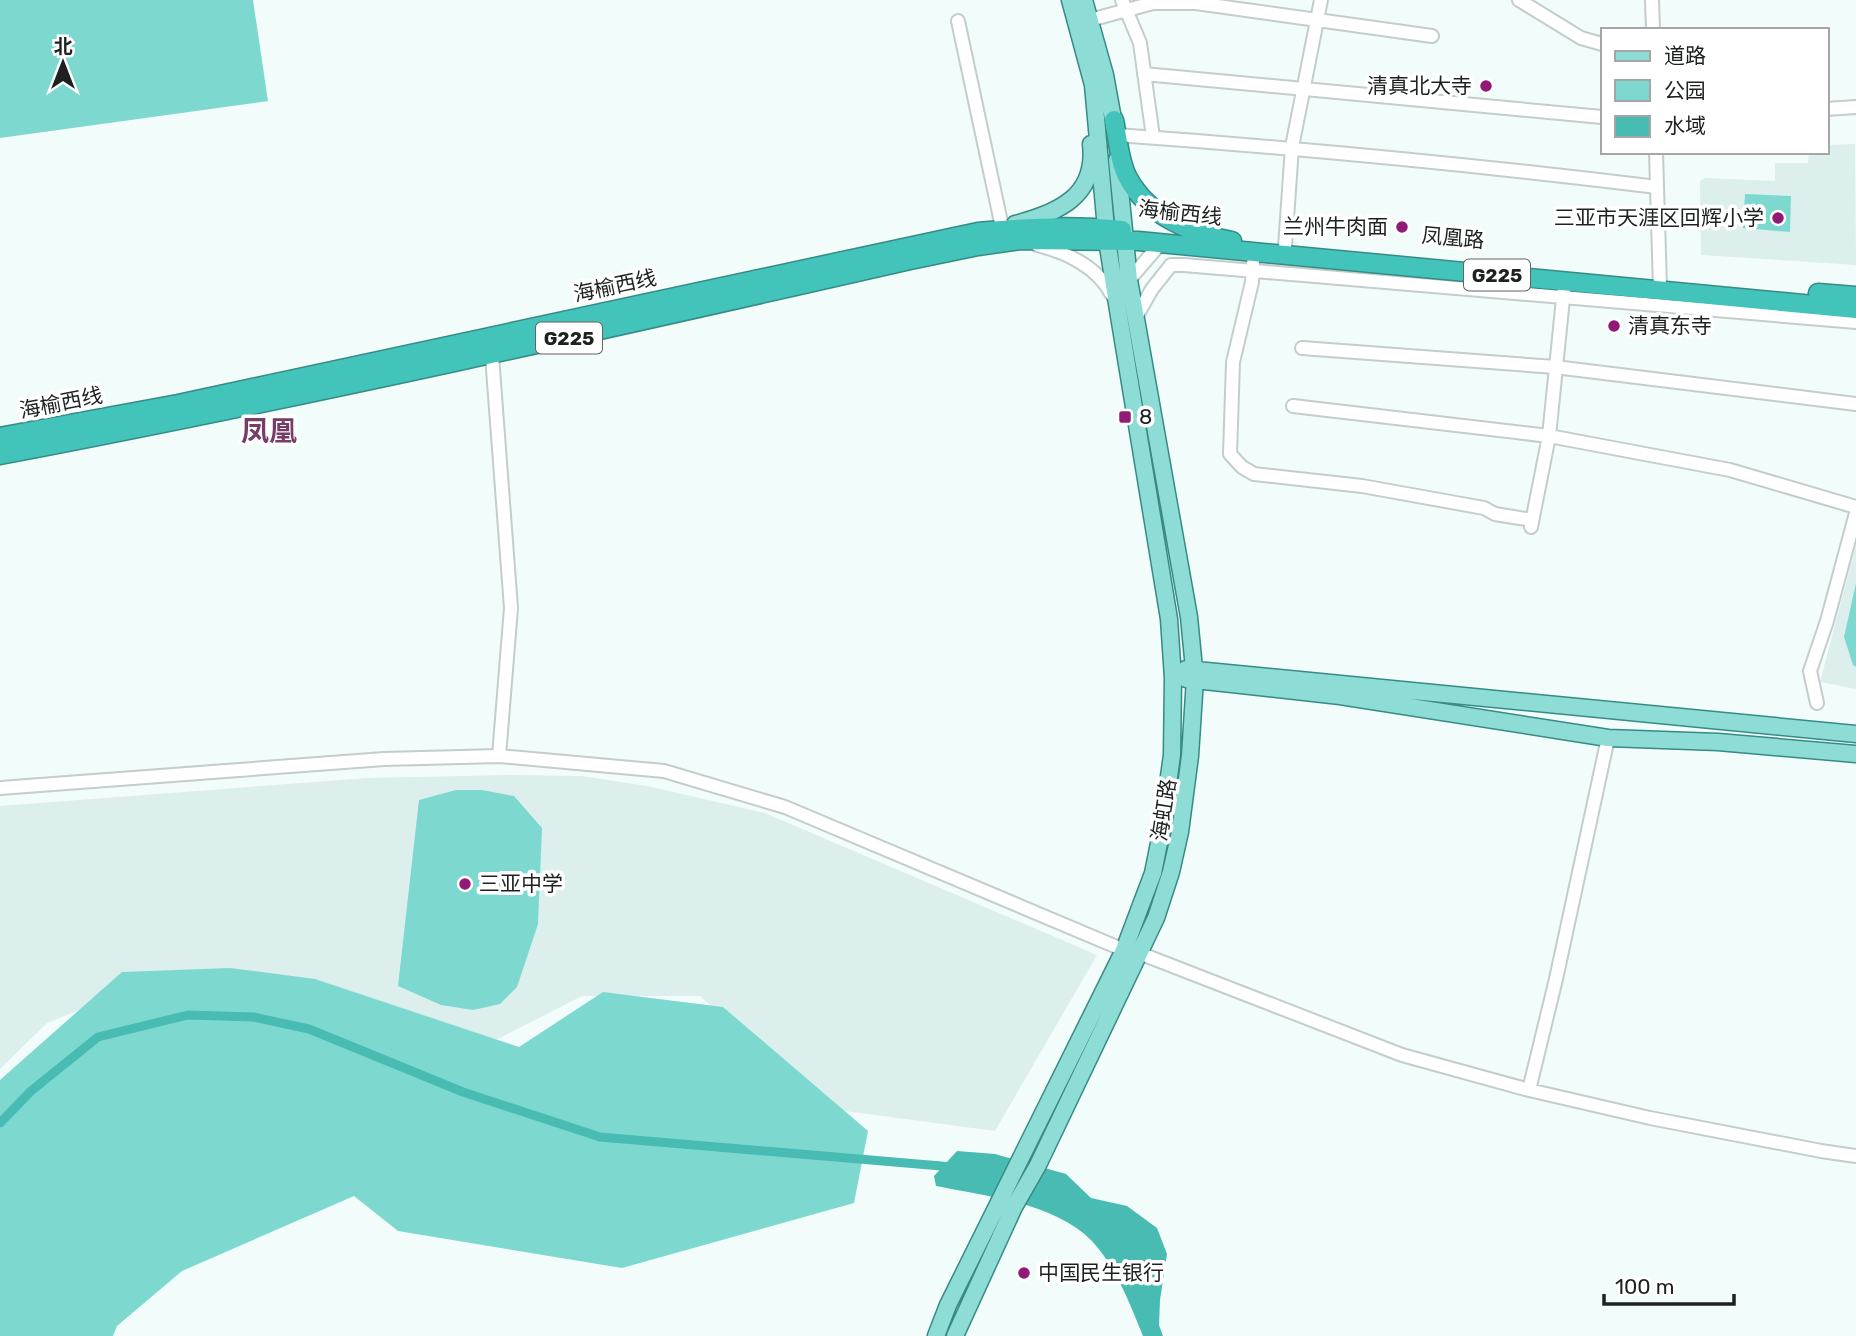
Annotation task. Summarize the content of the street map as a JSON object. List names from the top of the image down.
{
  "streets": {
    "highway": ["海榆西线", "凤凰路", "G225"],
    "main road": ["海虹路"]
  },
  "crossings": [
    ["海榆西线", "凤凰路"],
    ["海榆西线", "海虹路"],
    ["凤凰路", "海虹路"]
  ],
  "districts": ["凤凰"],
  "places": {
    "other": [
      "清真北大寺",
      "三亚市天涯区回辉小学",
      "兰州牛肉面",
      "清真东寺",
      "三亚中学",
      "中国民生银行"
    ],
    "transit": ["8"]
  },
  "legend": ["道路", "公园", "水域"],
  "scale_bar": "100 m",
  "north": "top"
}
